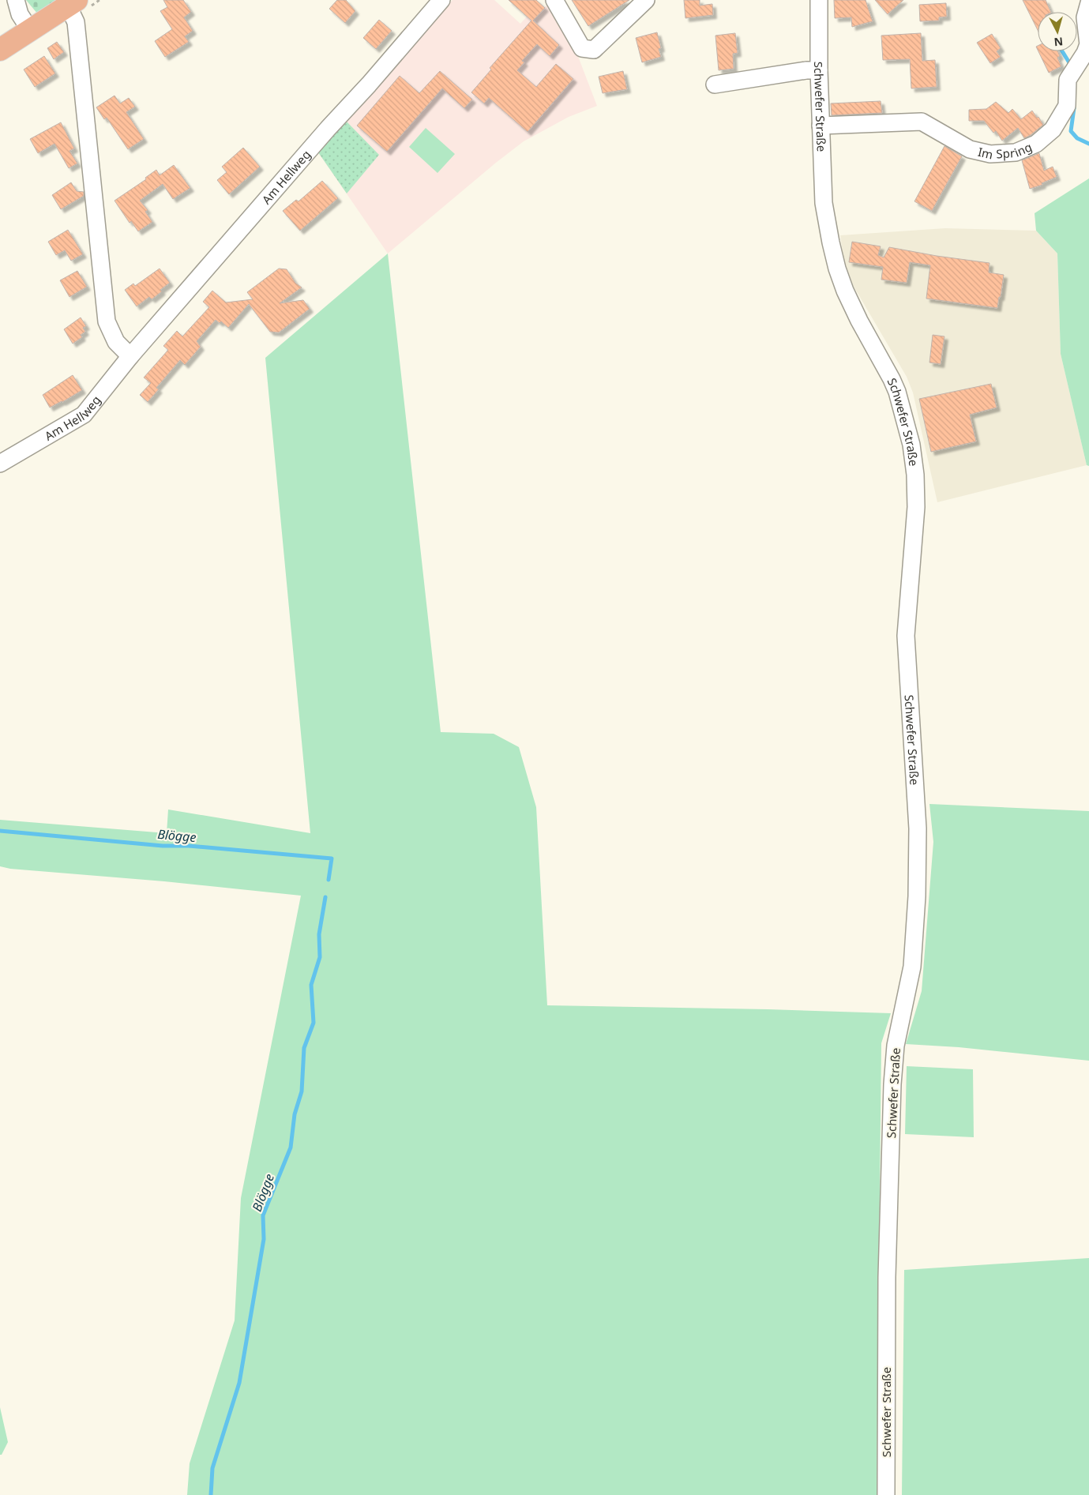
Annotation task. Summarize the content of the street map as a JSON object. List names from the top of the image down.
{
  "streets": {
    "street": ["Schwefer Straße", "Im Spring", "Am Hellweg"]
  },
  "crossings": [
    ["Schwefer Straße", "Im Spring"]
  ],
  "water": ["Blögge"],
  "north": "bottom"
}
